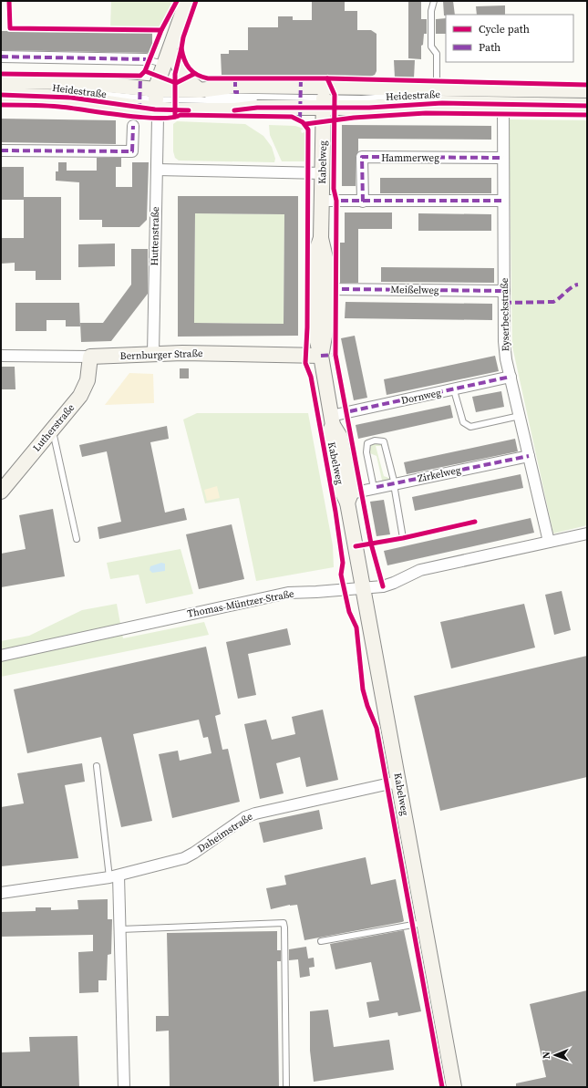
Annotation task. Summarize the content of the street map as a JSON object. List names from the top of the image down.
{
  "streets": {
    "main road": [
      "Heidestraße",
      "Kabelweg",
      "Bernburger Straße",
      "Lutherstraße"
    ],
    "street": [
      "Hammerweg",
      "Huttenstraße",
      "Meißelweg",
      "Eyserbeckstraße",
      "Dornweg",
      "Zirkelweg",
      "Thomas-Müntzer-Straße",
      "Daheimstraße"
    ]
  },
  "crossings": [
    ["Heidestraße", "Kabelweg"],
    ["Heidestraße", "Huttenstraße"],
    ["Heidestraße", "Eyserbeckstraße"],
    ["Hammerweg", "Eyserbeckstraße"],
    ["Kabelweg", "Meißelweg"],
    ["Kabelweg", "Bernburger Straße"],
    ["Kabelweg", "Dornweg"],
    ["Kabelweg", "Zirkelweg"],
    ["Kabelweg", "Thomas-Müntzer-Straße"],
    ["Kabelweg", "Daheimstraße"],
    ["Huttenstraße", "Bernburger Straße"],
    ["Meißelweg", "Eyserbeckstraße"],
    ["Eyserbeckstraße", "Dornweg"],
    ["Eyserbeckstraße", "Zirkelweg"],
    ["Eyserbeckstraße", "Thomas-Müntzer-Straße"],
    ["Bernburger Straße", "Lutherstraße"]
  ],
  "legend": ["Cycle path", "Path"],
  "north": "left"
}
